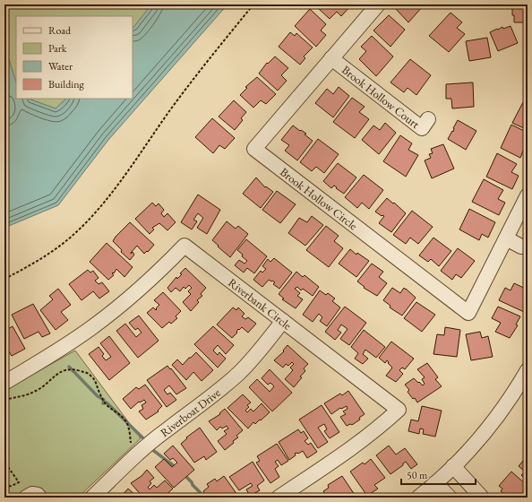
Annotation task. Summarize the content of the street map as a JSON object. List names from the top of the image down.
{
  "streets": {
    "street": [
      "Brook Hollow Court",
      "Brook Hollow Circle",
      "Riverbank Circle",
      "Riverboat Drive"
    ]
  },
  "crossings": [
    ["Brook Hollow Court", "Brook Hollow Circle"],
    ["Riverbank Circle", "Riverboat Drive"]
  ],
  "legend": [
    "Road",
    "Park",
    "Water",
    "Building"
  ],
  "scale_bar": "50 m"
}
